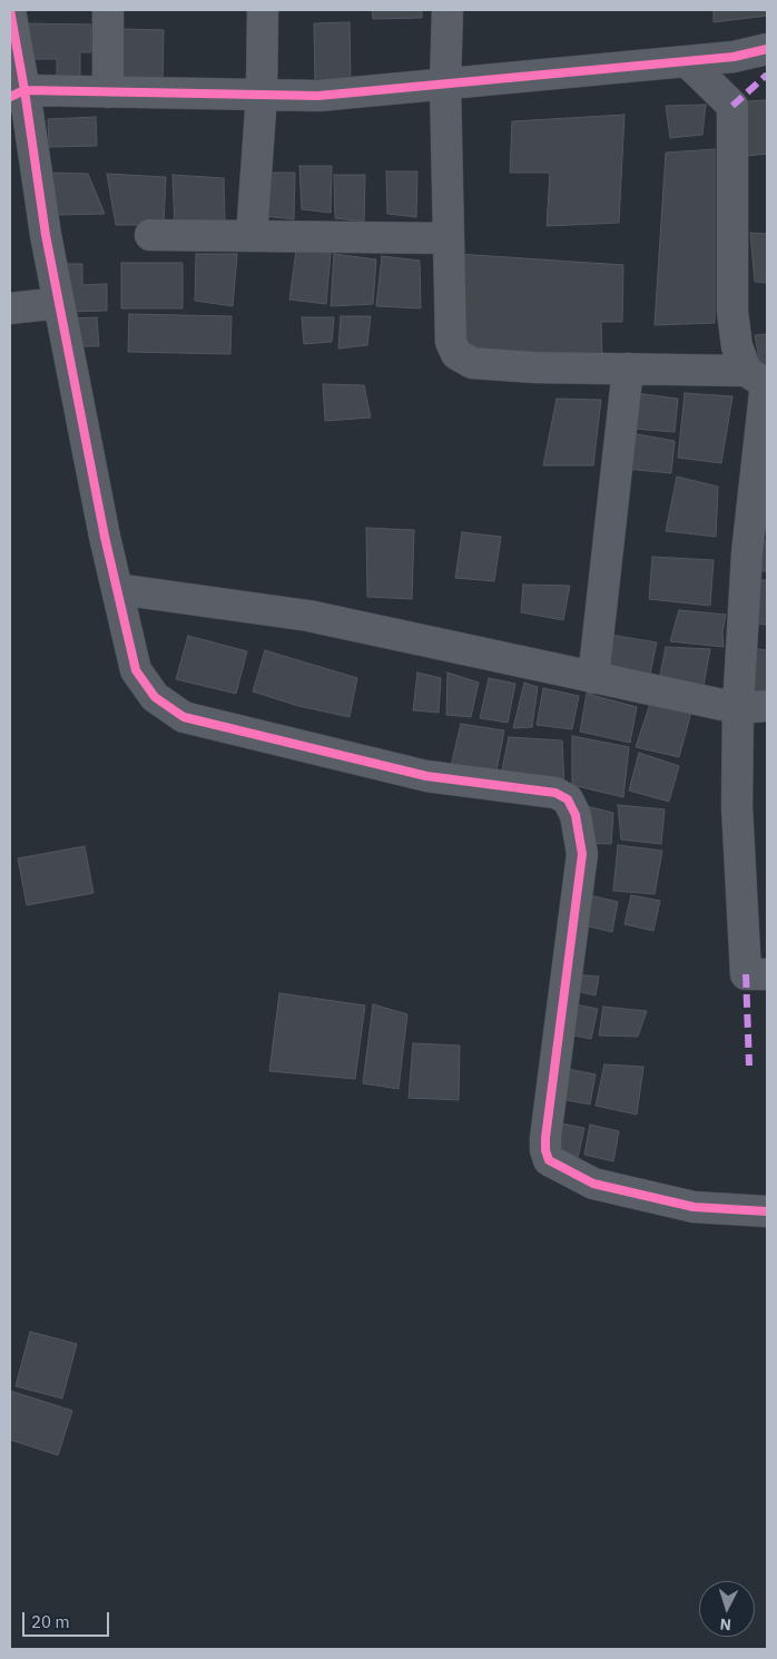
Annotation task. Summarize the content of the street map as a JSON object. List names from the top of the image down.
{
  "scale_bar": "20 m",
  "north": "bottom"
}
